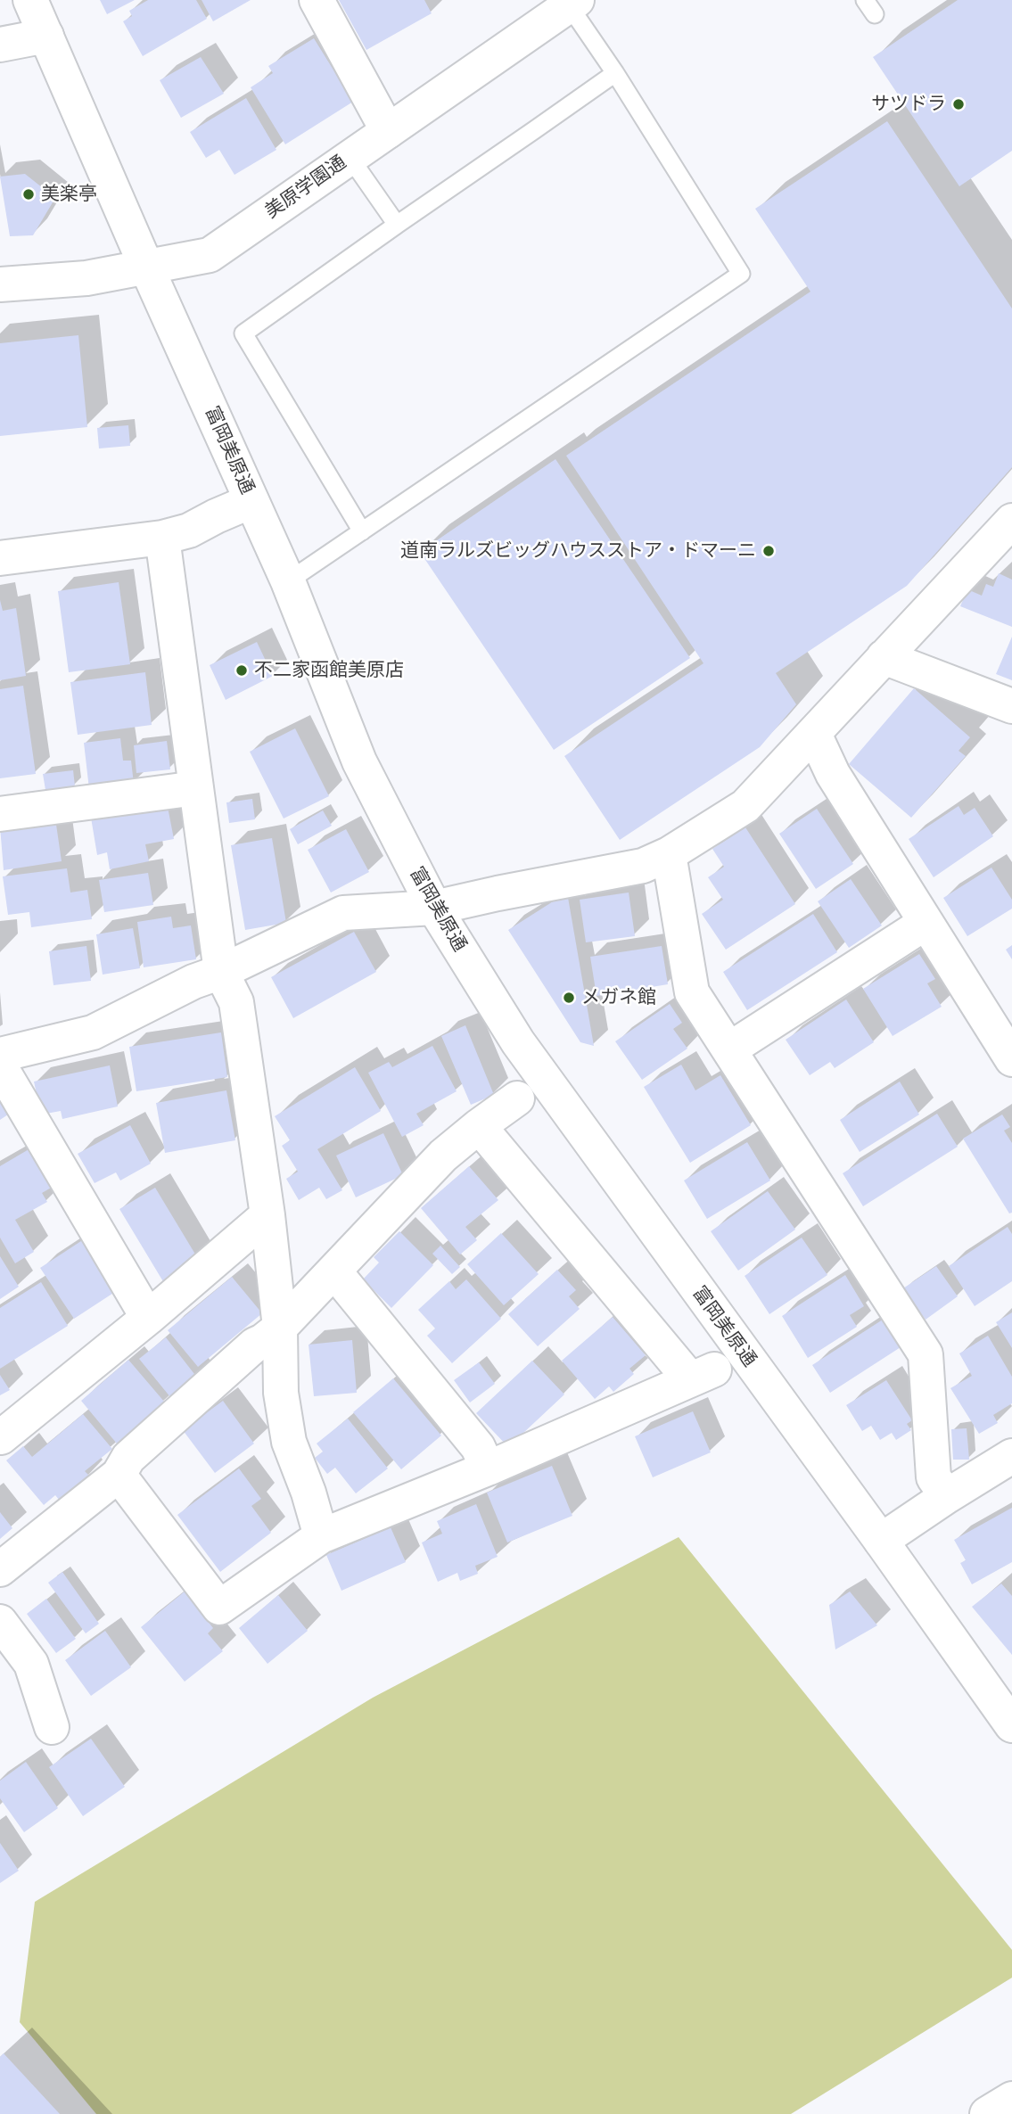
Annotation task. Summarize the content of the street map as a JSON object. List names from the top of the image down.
{
  "streets": {
    "street": ["美原学園通", "富岡美原通"]
  },
  "crossings": [
    ["美原学園通", "富岡美原通"]
  ],
  "places": [
    "サツドラ",
    "美楽亭",
    "道南ラルズビッグハウスストア・ドマーニ",
    "不二家函館美原店",
    "メガネ館"
  ]
}
